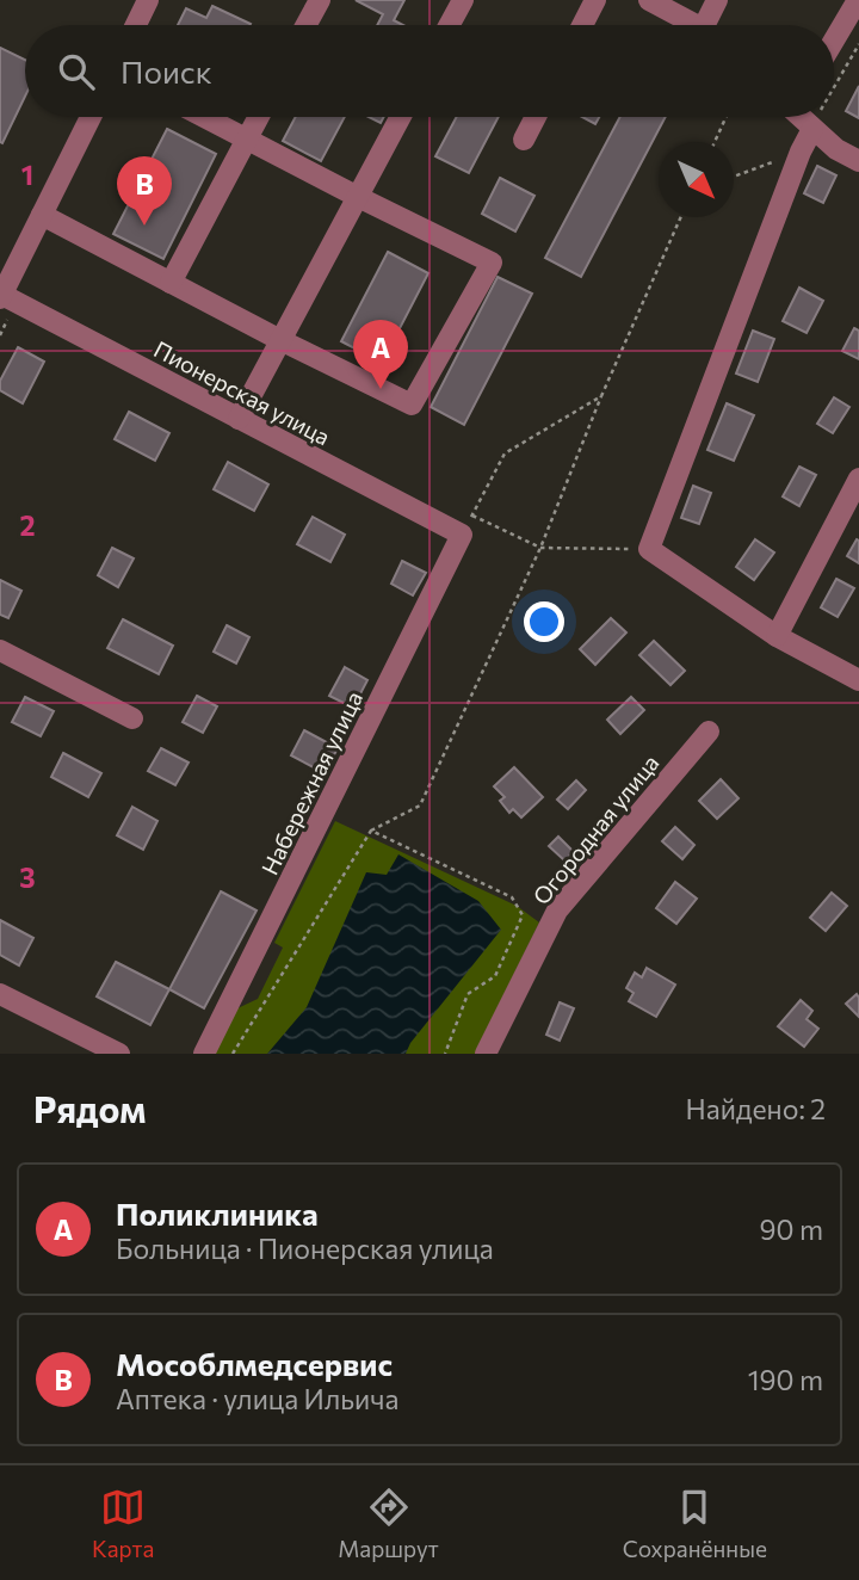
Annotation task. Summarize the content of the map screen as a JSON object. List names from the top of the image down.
{
  "streets": {
    "street": ["Пионерская улица", "Набережная улица", "Огородная улица"]
  },
  "crossings": [
    ["Пионерская улица", "Набережная улица"]
  ],
  "north": "bottom right",
  "page": {
    "search": "Поиск",
    "pins": ["B", "A"],
    "heading": ["Рядом", "Найдено: 2"],
    "list": [
      {
        "mark": "A",
        "name": "Поликлиника",
        "note": "Больница · Пионерская улица",
        "value": "90 m"
      },
      {
        "mark": "B",
        "name": "Мособлмедсервис",
        "note": "Аптека · улица Ильича",
        "value": "190 m"
      }
    ],
    "nav": ["Карта", "Маршрут", "Сохранённые"]
  },
  "grid": {
    "rows": ["1", "2", "3"]
  }
}
